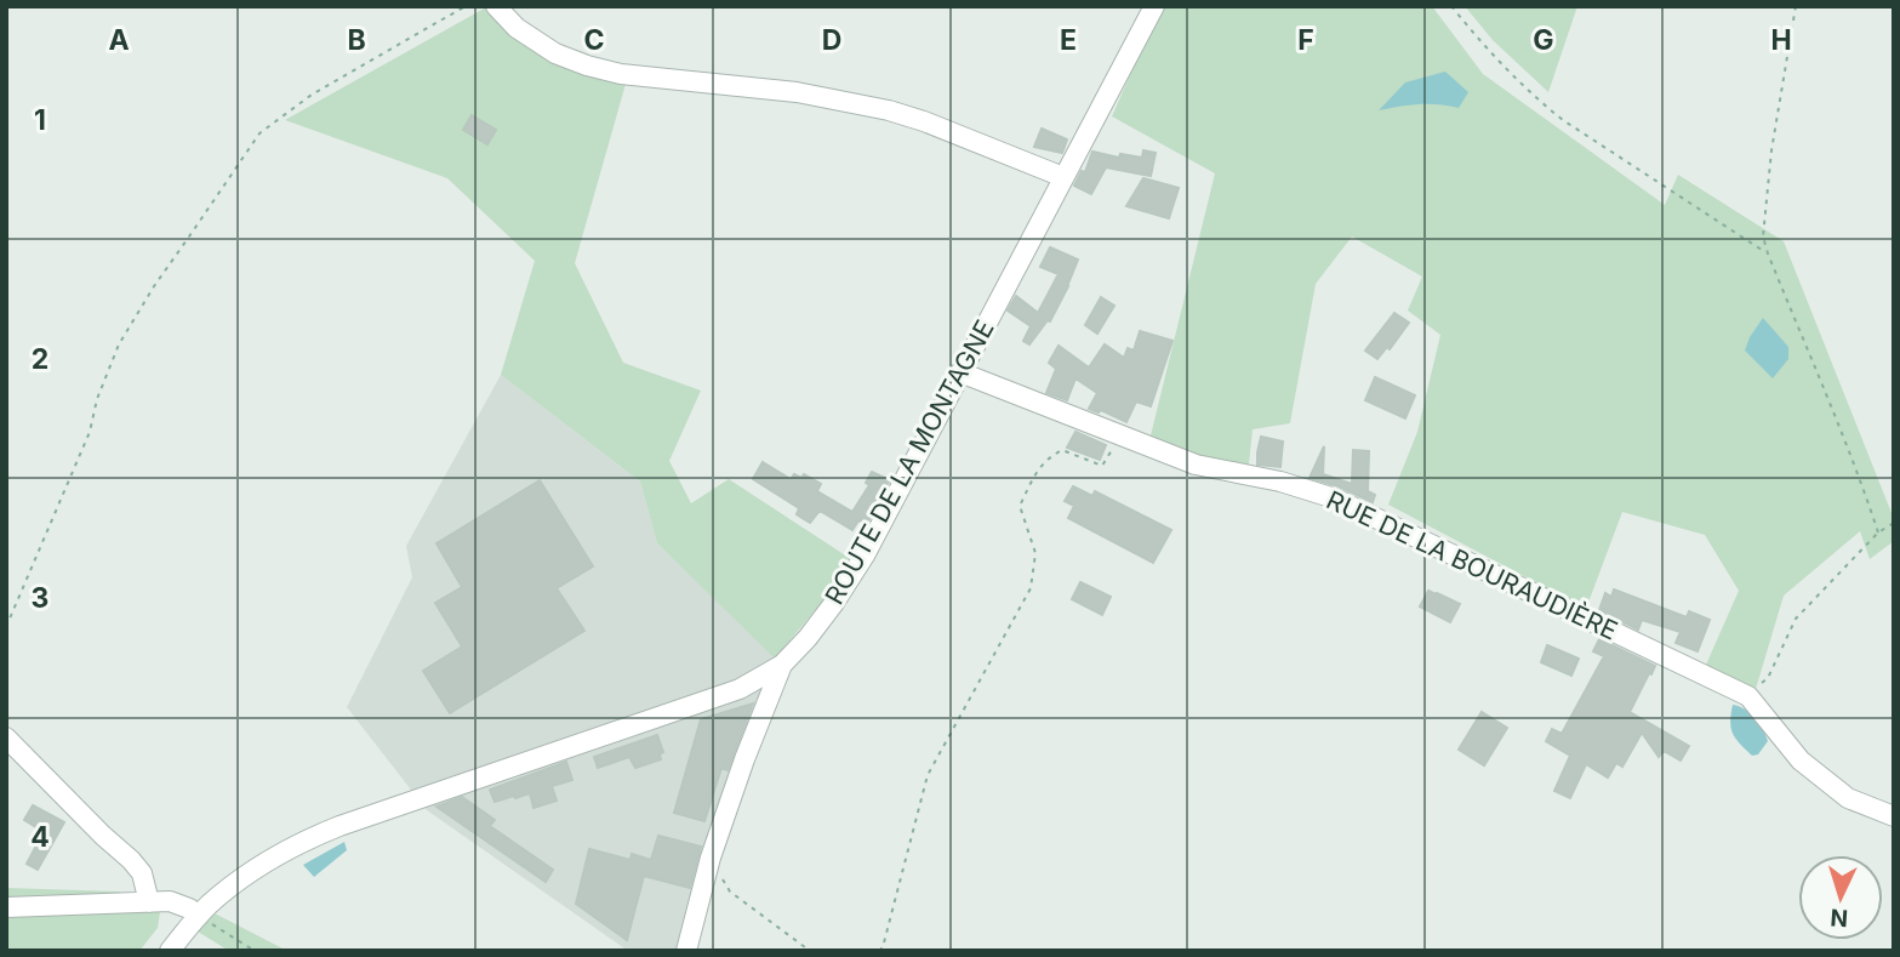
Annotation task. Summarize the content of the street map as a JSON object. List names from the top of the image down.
{
  "streets": {
    "street": ["ROUTE DE LA MONTAGNE", "RUE DE LA BOURAUDIÈRE"]
  },
  "crossings": [
    ["ROUTE DE LA MONTAGNE", "RUE DE LA BOURAUDIÈRE"]
  ],
  "north": "bottom",
  "grid": {
    "columns": [
      "A",
      "B",
      "C",
      "D",
      "E",
      "F",
      "G",
      "H"
    ],
    "rows": [
      "1",
      "2",
      "3",
      "4"
    ]
  }
}
